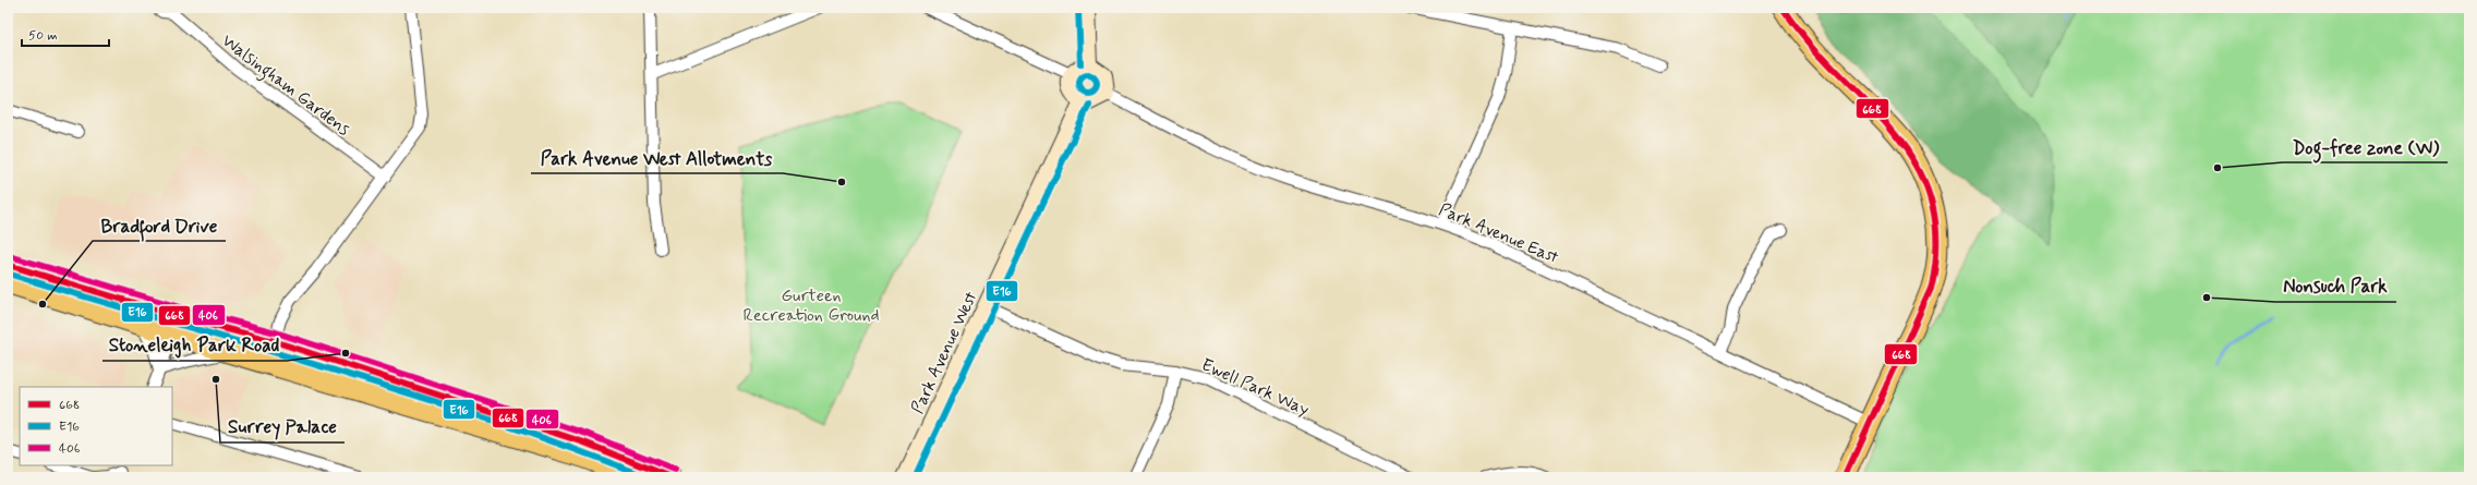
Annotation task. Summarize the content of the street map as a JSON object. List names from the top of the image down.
{
  "streets": {
    "street": [
      "Walsingham Gardens",
      "Park Avenue East",
      "Park Avenue West",
      "Ewell Park Way"
    ]
  },
  "crossings": [
    ["Park Avenue East", "Park Avenue West"],
    ["Park Avenue West", "Ewell Park Way"]
  ],
  "parks": ["Gurteen Recreation Ground"],
  "places": [
    "Dog-free zone (W)",
    "Park Avenue West Allotments",
    "Nonsuch Park",
    "Bradford Drive",
    "Stoneleigh Park Road",
    "Surrey Palace"
  ],
  "lines": ["transit line 668", "transit line E16", "transit line 406"],
  "legend": ["668", "E16", "406"],
  "scale_bar": "50 m"
}
